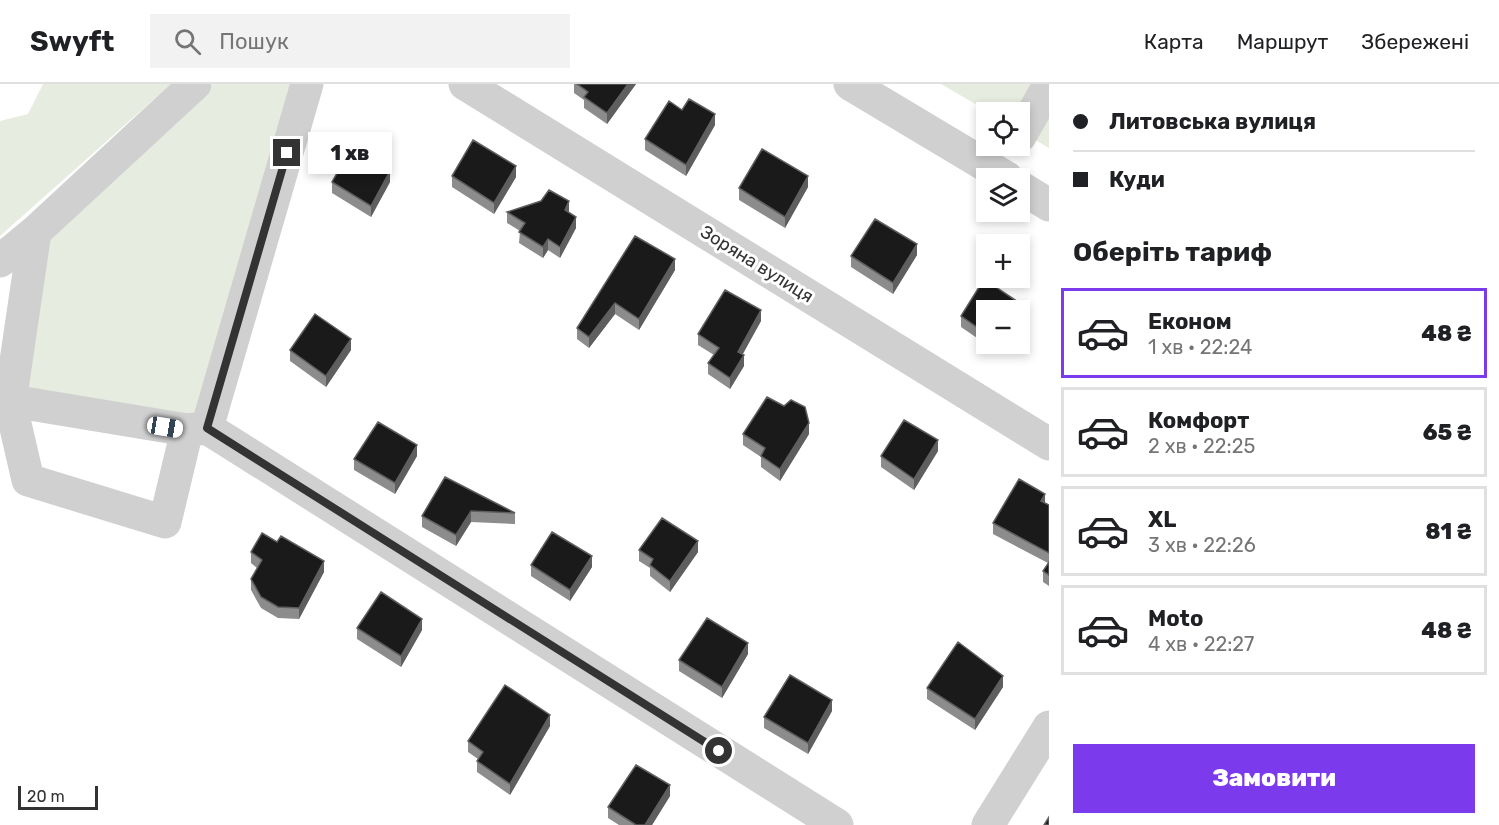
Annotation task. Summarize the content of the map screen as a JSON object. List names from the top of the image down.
{
  "streets": {
    "street": ["Зоряна вулиця"]
  },
  "scale_bar": "20 m",
  "page": {
    "header": "Swyft",
    "search": "Пошук",
    "nav": ["Карта", "Маршрут", "Збережені"],
    "banner": ["Литовська вулиця", "Куди"],
    "map_buttons": ["+", "−"],
    "bubble": "1 хв",
    "heading": "Оберіть тариф",
    "list": [
      {
        "name": "Економ",
        "note": "1 хв · 22:24",
        "value": "48 ₴"
      },
      {
        "name": "Комфорт",
        "note": "2 хв · 22:25",
        "value": "65 ₴"
      },
      {
        "name": "XL",
        "note": "3 хв · 22:26",
        "value": "81 ₴"
      },
      {
        "name": "Moto",
        "note": "4 хв · 22:27",
        "value": "48 ₴"
      }
    ],
    "buttons": "Замовити",
    "scale": "20 m"
  }
}
